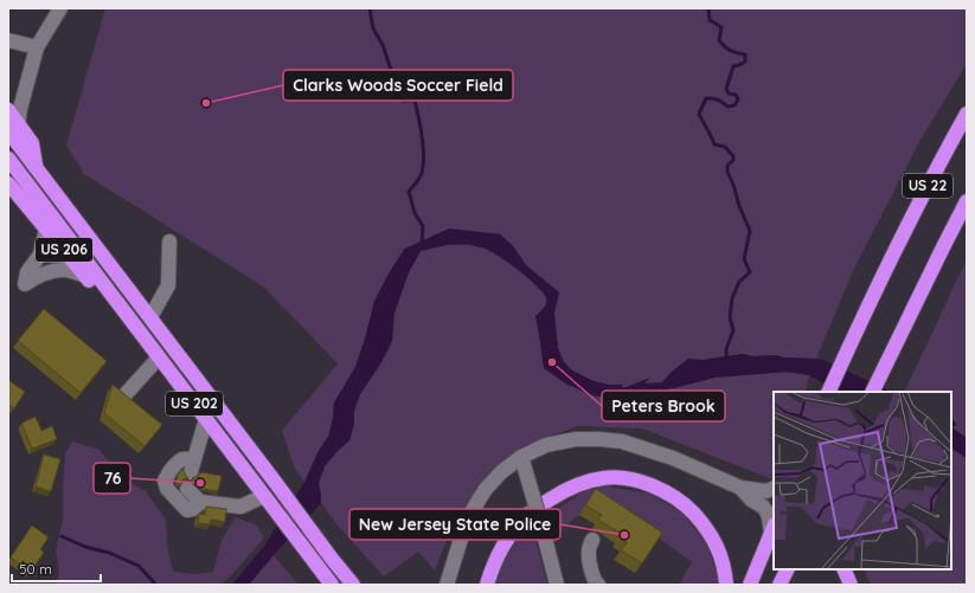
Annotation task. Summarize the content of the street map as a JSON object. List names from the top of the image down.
{
  "streets": {
    "highway": ["US 22", "US 206", "US 202"]
  },
  "crossings": [
    ["US 206", "US 202"]
  ],
  "places": [
    "Clarks Woods Soccer Field",
    "Peters Brook",
    "76",
    "New Jersey State Police"
  ],
  "scale_bar": "50 m"
}
